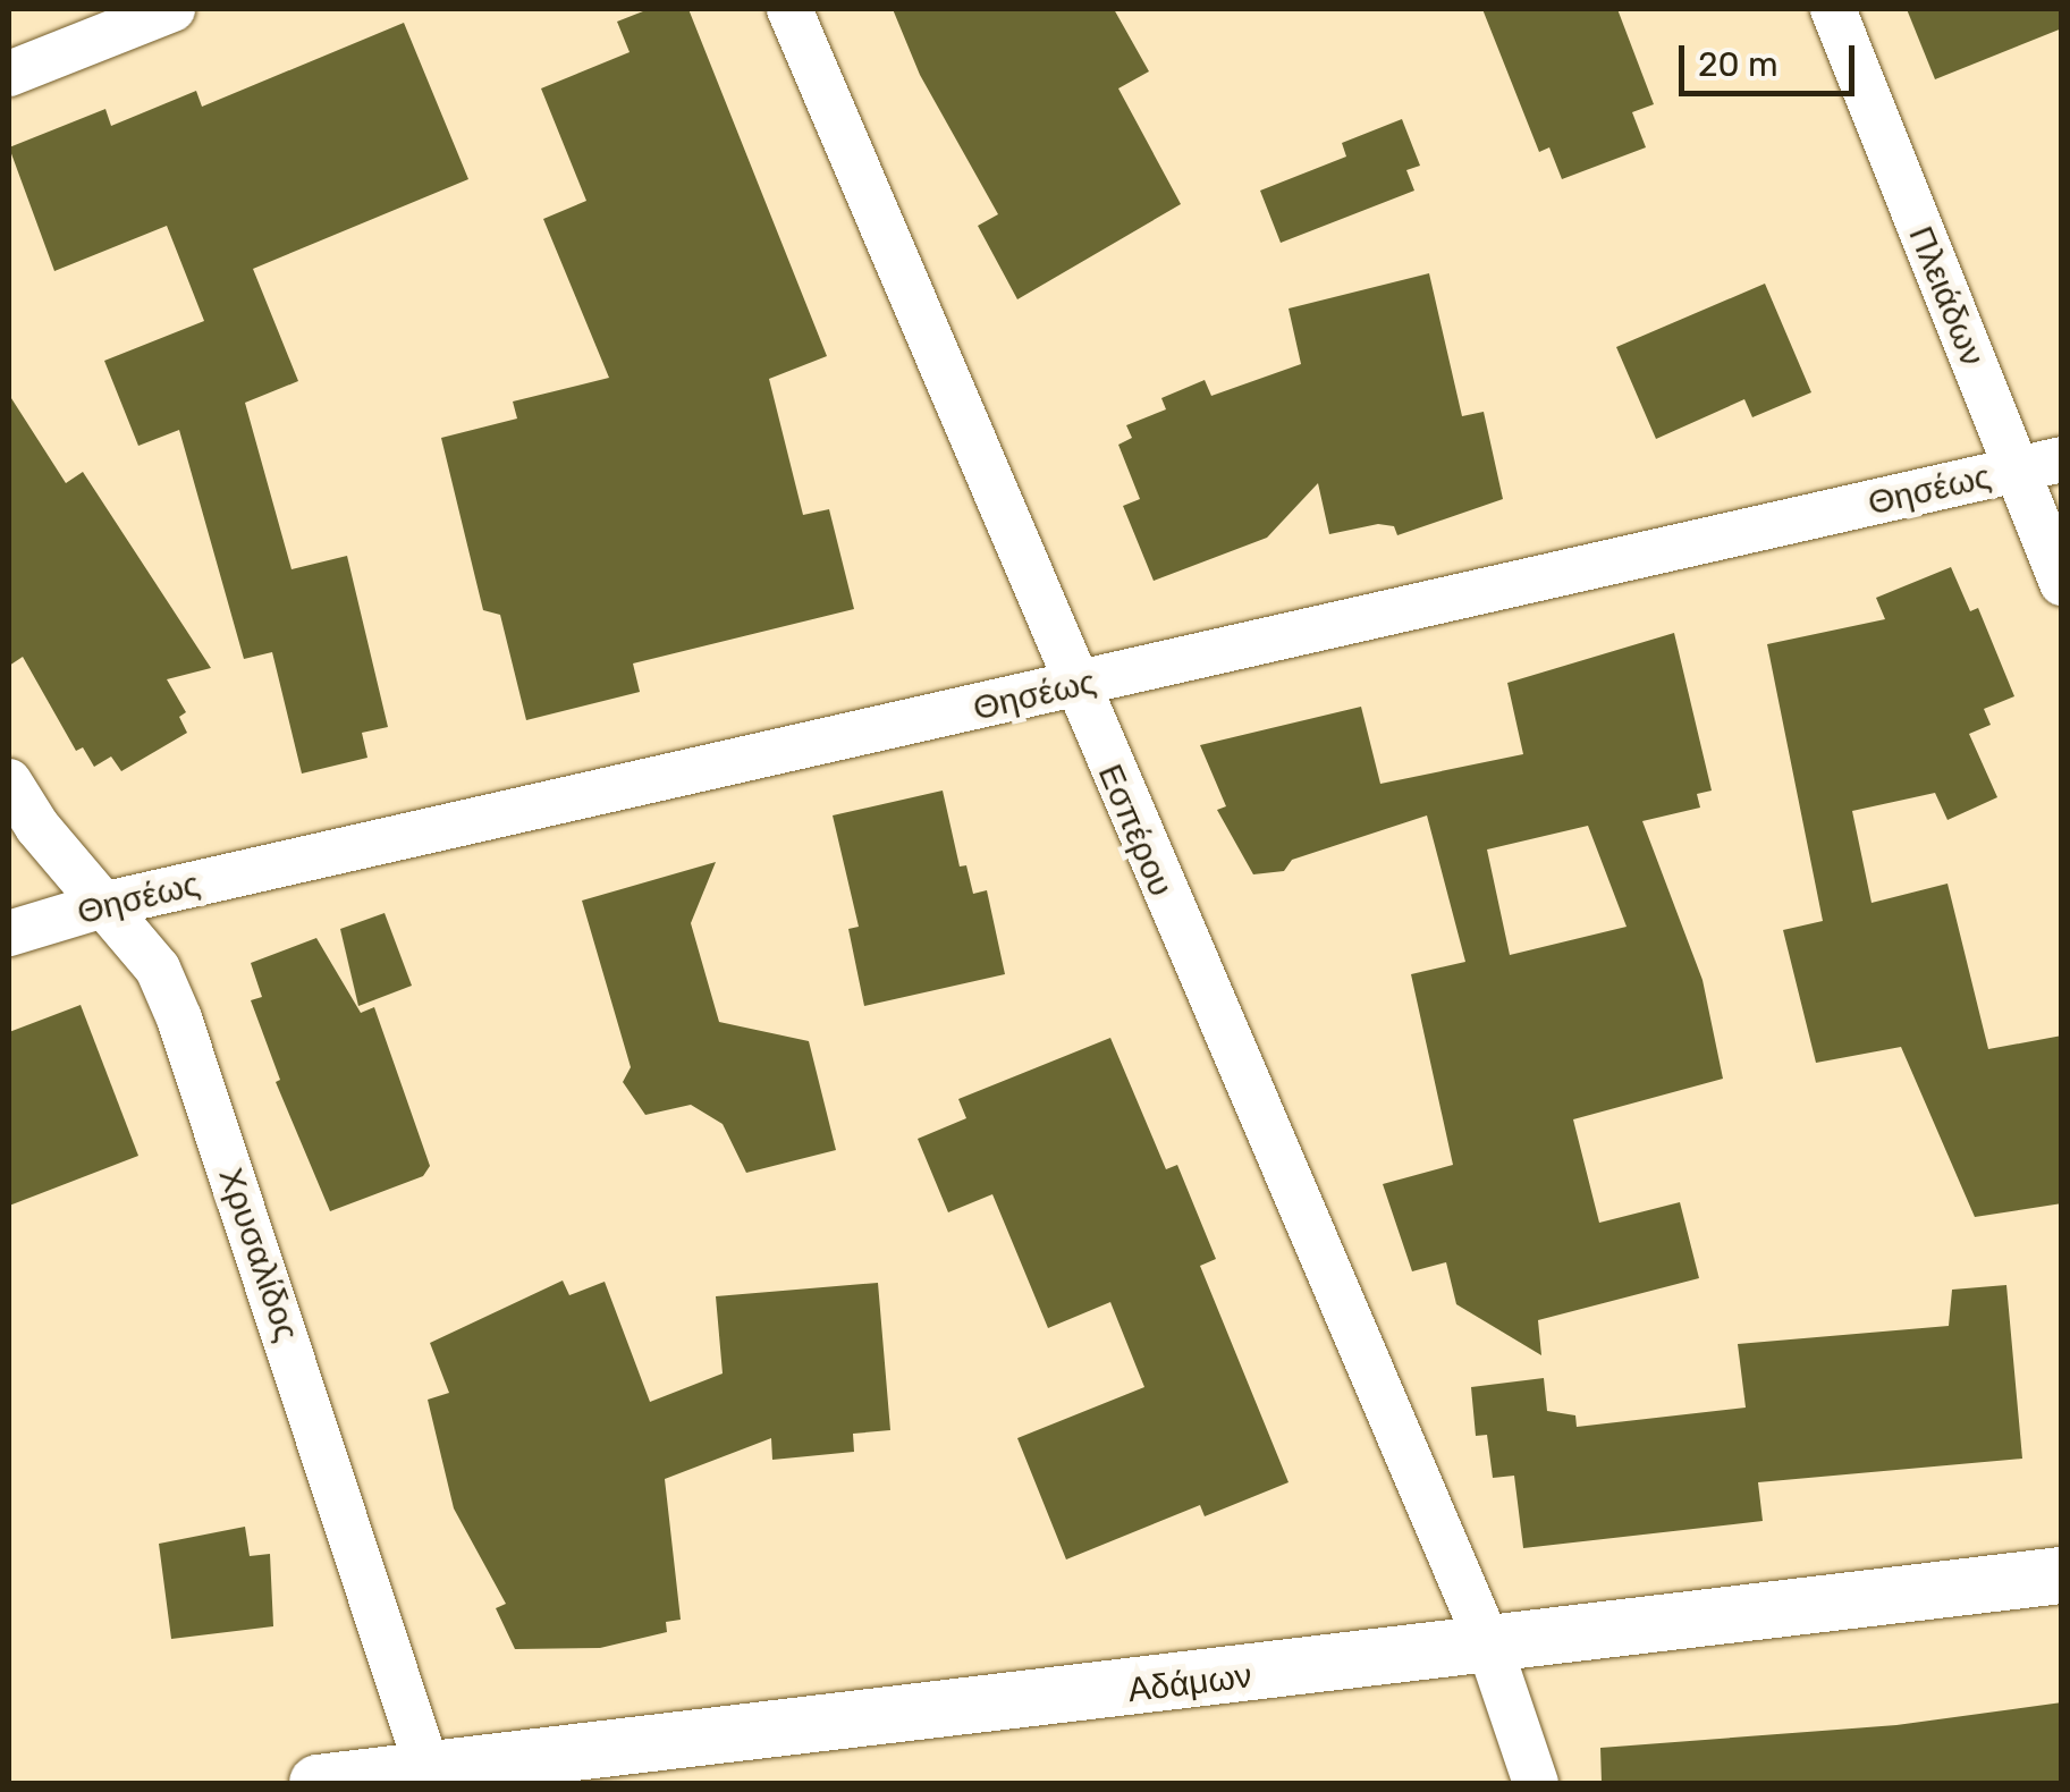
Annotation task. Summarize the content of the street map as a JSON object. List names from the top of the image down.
{
  "streets": {
    "street": [
      "Πλειάδων",
      "Θησέως",
      "Εσπέρου",
      "Χρυσαλίδος",
      "Αδάμων"
    ]
  },
  "crossings": [
    ["Πλειάδων", "Θησέως"],
    ["Θησέως", "Εσπέρου"],
    ["Θησέως", "Χρυσαλίδος"],
    ["Εσπέρου", "Αδάμων"],
    ["Χρυσαλίδος", "Αδάμων"]
  ],
  "scale_bar": "20 m"
}
